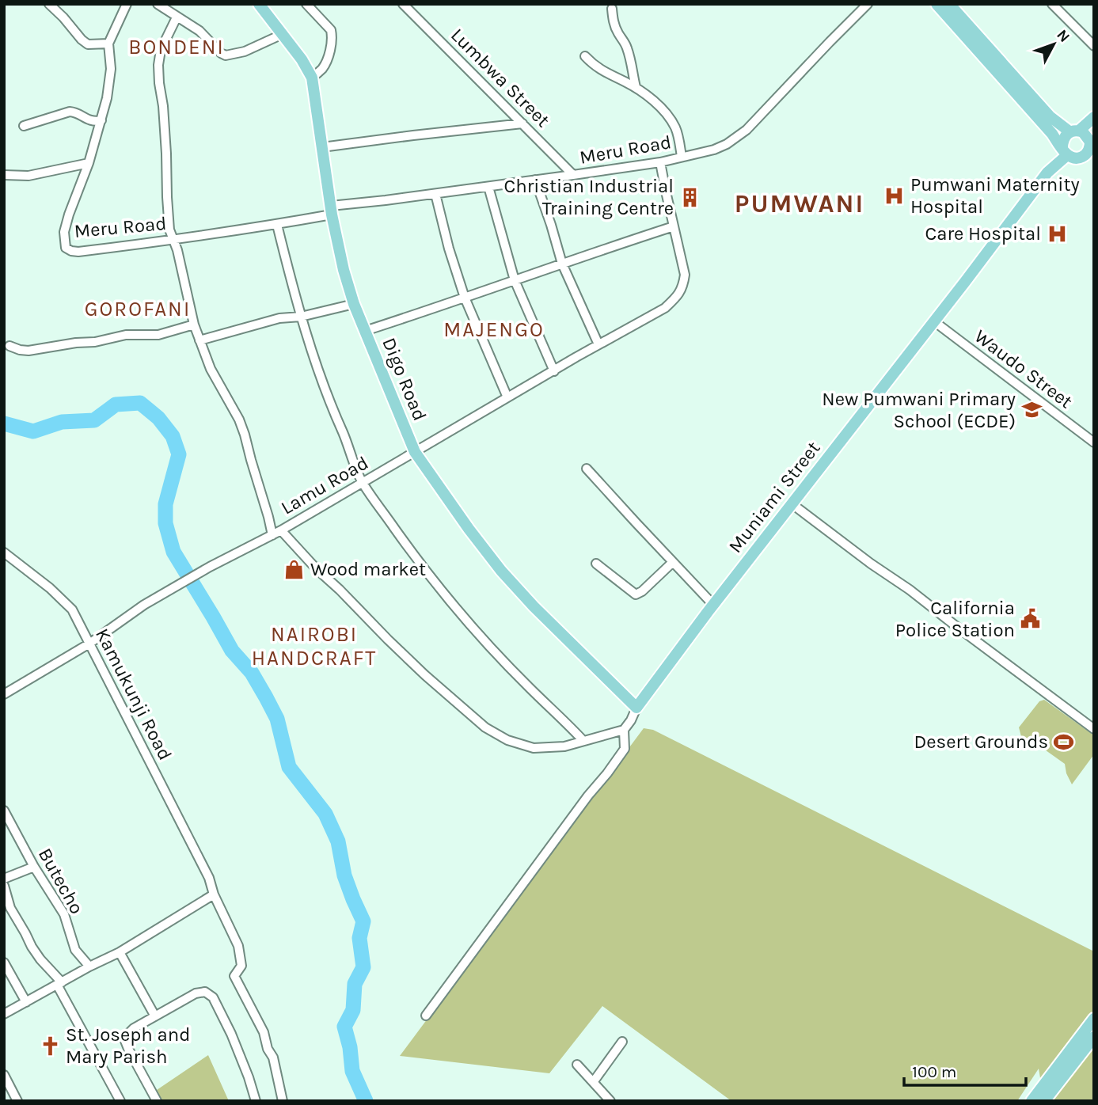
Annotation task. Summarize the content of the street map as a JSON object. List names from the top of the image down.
{
  "streets": {
    "main road": ["Digo Road", "Muniami Street"],
    "street": [
      "Lumbwa Street",
      "Meru Road",
      "Waudo Street",
      "Lamu Road",
      "Kamukunji Road",
      "Butecho"
    ]
  },
  "crossings": [
    ["Lumbwa Street", "Meru Road"],
    ["Meru Road", "Digo Road"],
    ["Meru Road", "Lamu Road"],
    ["Waudo Street", "Muniami Street"],
    ["Digo Road", "Lamu Road"],
    ["Digo Road", "Muniami Street"],
    ["Lamu Road", "Kamukunji Road"]
  ],
  "districts": [
    "BONDENI",
    "PUMWANI",
    "GOROFANI",
    "MAJENGO",
    "NAIROBI HANDCRAFT"
  ],
  "places": {
    "hospital": ["Pumwani Maternity Hospital", "Care Hospital"],
    "building": ["Christian Industrial Training Centre"],
    "school or university": ["New Pumwani Primary School (ECDE)"],
    "shop": ["Wood market"],
    "public building": ["California Police Station"],
    "sports": ["Desert Grounds"],
    "church": ["St. Joseph and Mary Parish"]
  },
  "scale_bar": "100 m",
  "north": "top right"
}
